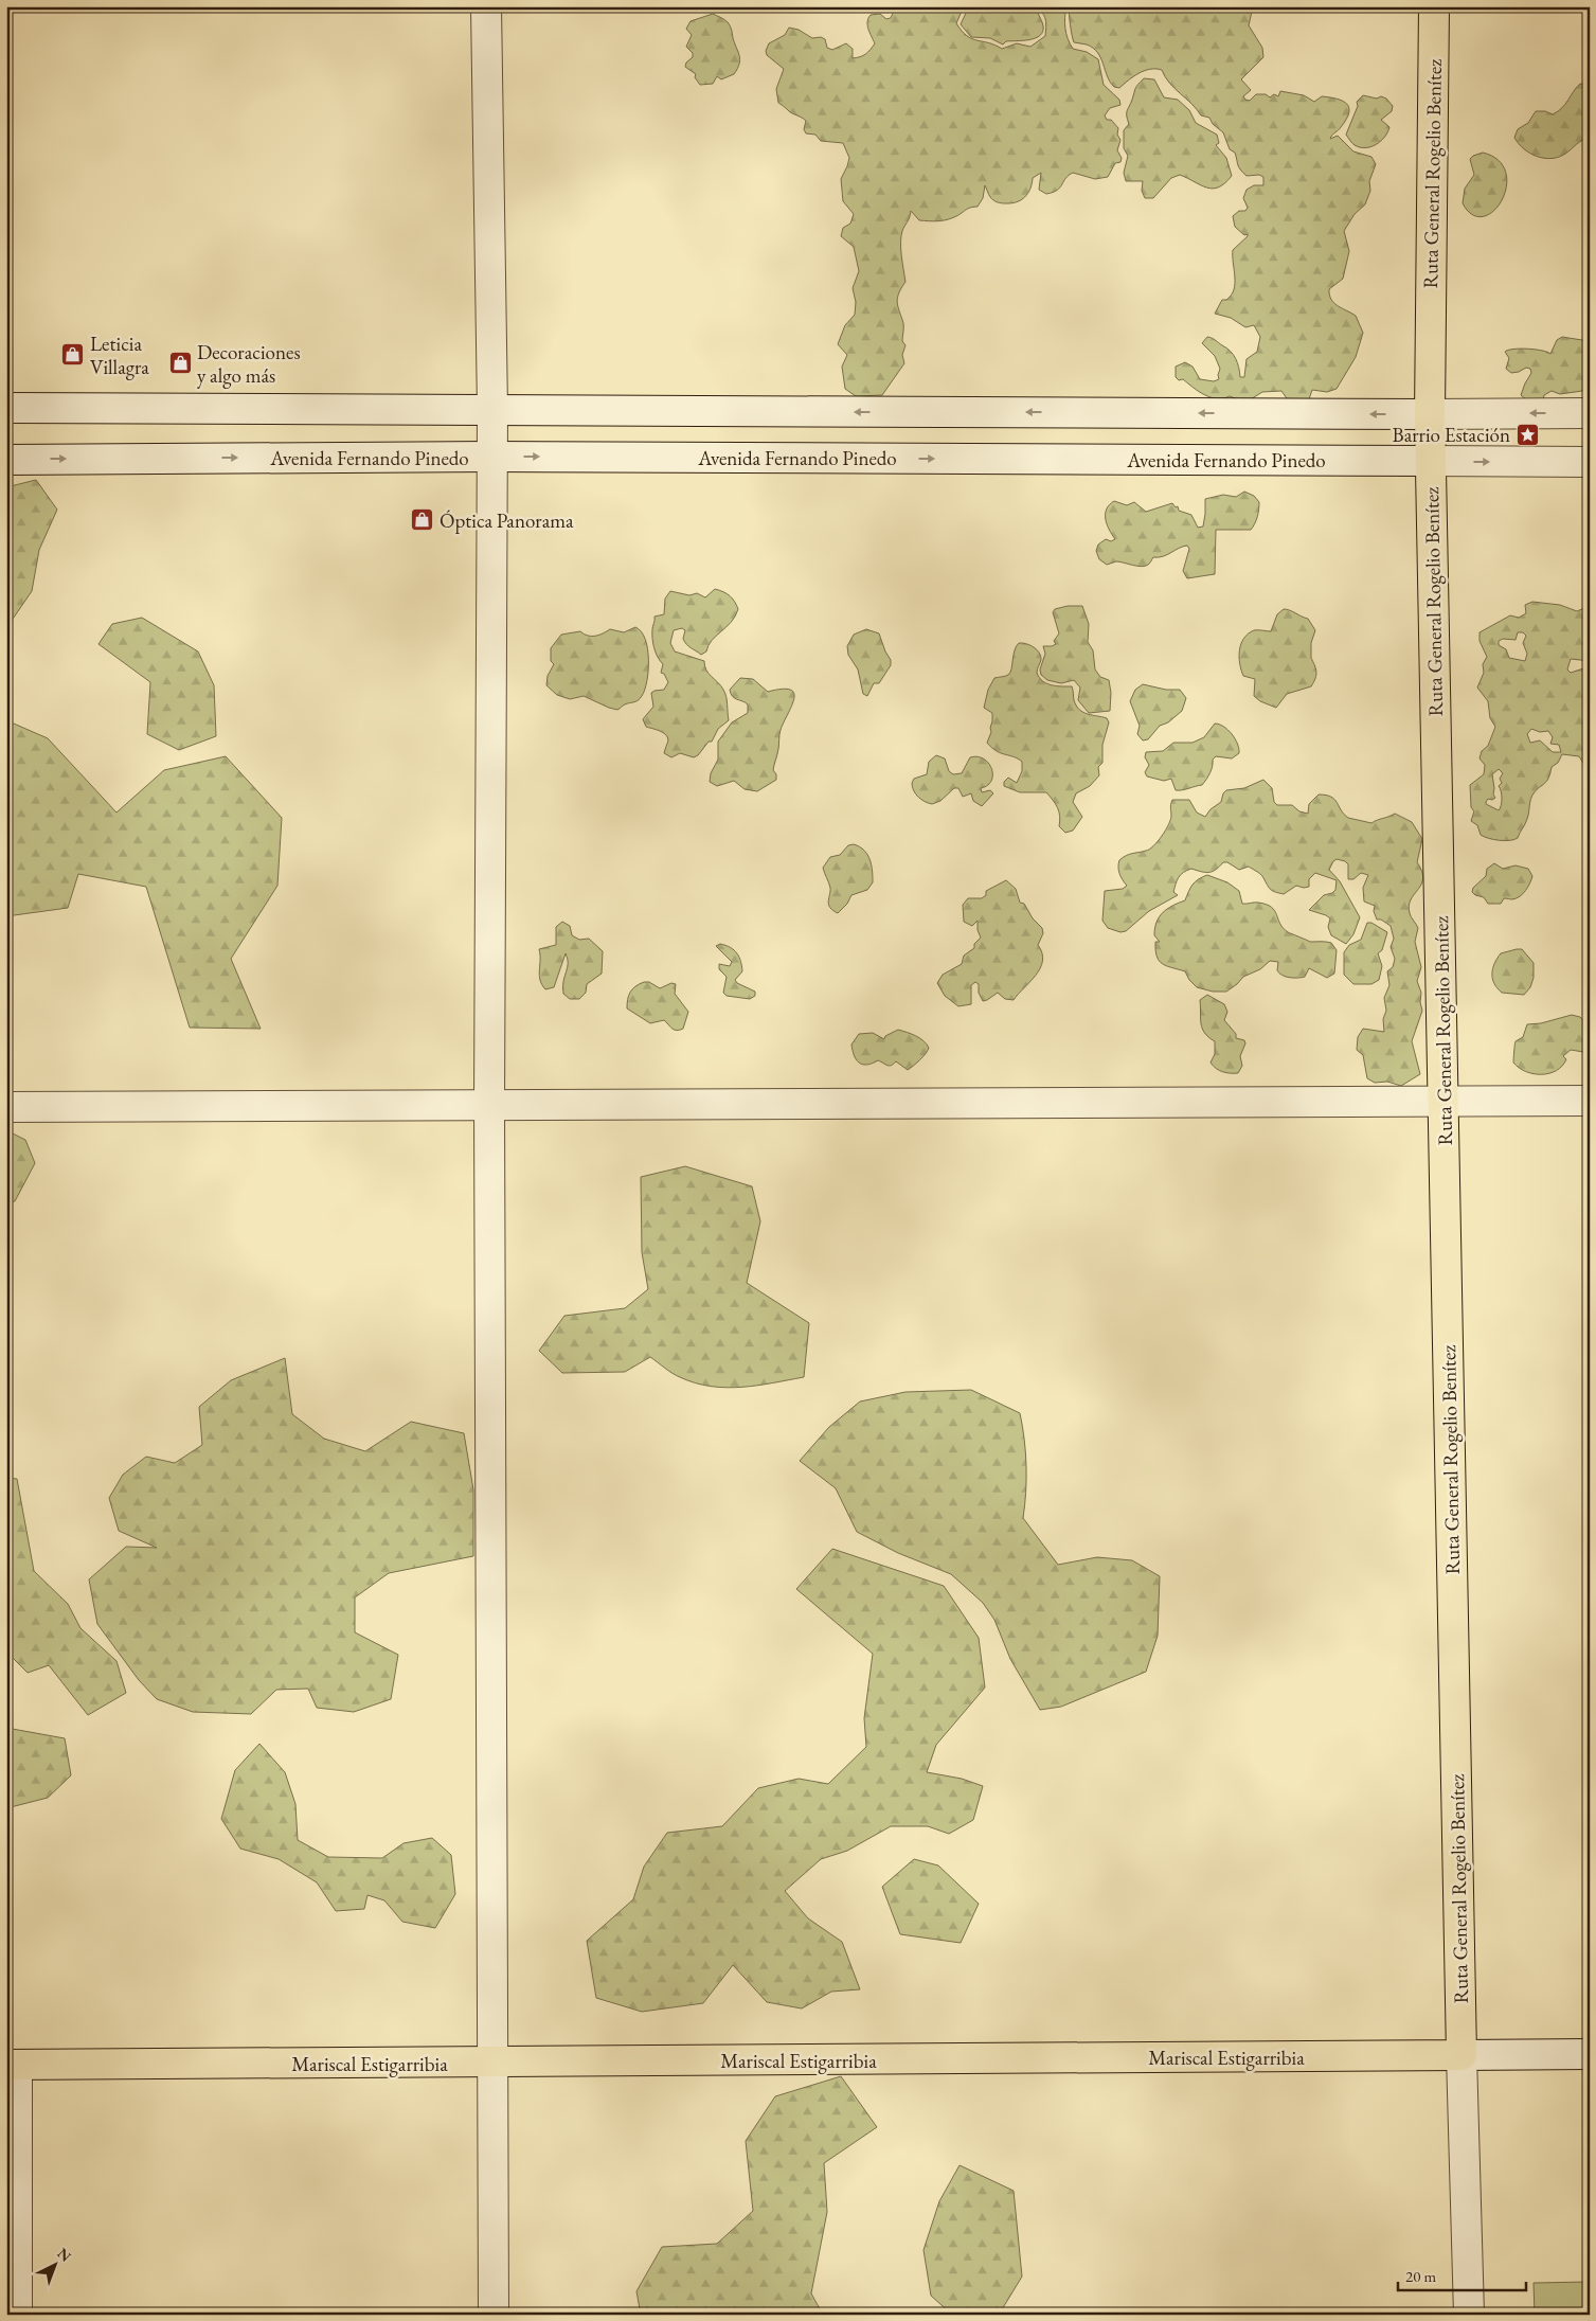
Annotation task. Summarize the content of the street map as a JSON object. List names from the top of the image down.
{
  "streets": {
    "main road": ["Ruta General Rogelio Benítez", "Mariscal Estigarribia"],
    "street": ["Avenida Fernando Pinedo"]
  },
  "crossings": [
    ["Ruta General Rogelio Benítez", "Avenida Fernando Pinedo"],
    ["Ruta General Rogelio Benítez", "Mariscal Estigarribia"]
  ],
  "places": {
    "shop": ["Leticia Villagra", "Decoraciones y algo más", "Óptica Panorama"],
    "place": ["Barrio Estación"]
  },
  "scale_bar": "20 m",
  "north": "top right"
}
